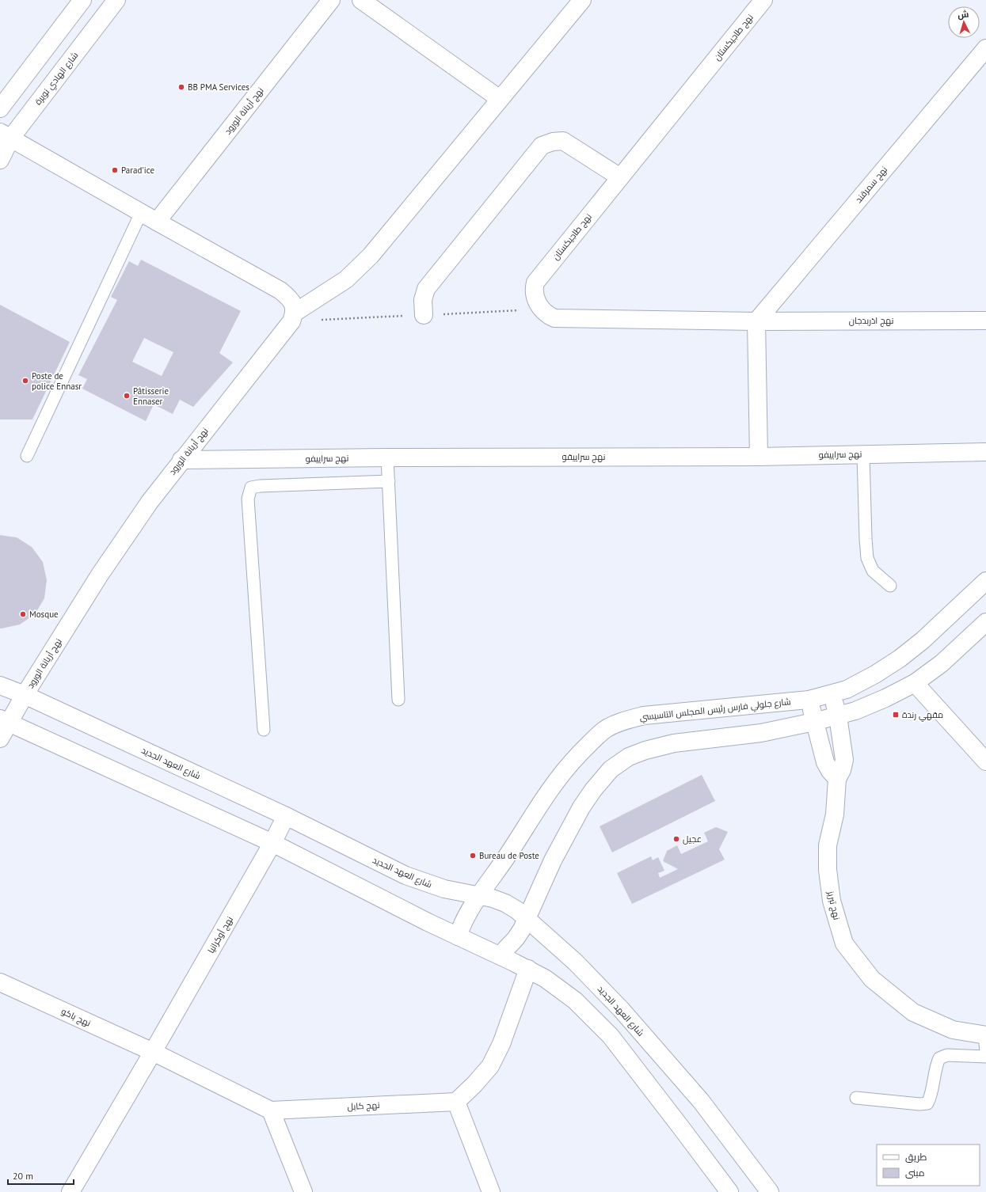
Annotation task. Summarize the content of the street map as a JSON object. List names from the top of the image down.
{
  "streets": {
    "street": [
      "نهج طاجيكستان",
      "شارع الهادي نويرة",
      "نهج أريانة الورود",
      "نهج سمرقند",
      "نهج اذربدجان",
      "نهج سراييفو",
      "شارع جلولي فارس رئيس المجلس التاسيسي",
      "شارع العهد الجديد",
      "نهج تبريز",
      "نهج أوكرانيا",
      "نهج باكو",
      "نهج كابل"
    ]
  },
  "crossings": [
    ["نهج طاجيكستان", "نهج سمرقند"],
    ["نهج طاجيكستان", "نهج اذربدجان"],
    ["نهج أريانة الورود", "نهج سراييفو"],
    ["نهج أريانة الورود", "شارع العهد الجديد"],
    ["نهج سمرقند", "نهج اذربدجان"],
    ["شارع جلولي فارس رئيس المجلس التاسيسي", "شارع العهد الجديد"],
    ["شارع جلولي فارس رئيس المجلس التاسيسي", "نهج تبريز"],
    ["شارع العهد الجديد", "نهج أوكرانيا"],
    ["نهج أوكرانيا", "نهج باكو"]
  ],
  "places": {
    "other": [
      "BB PMA Services",
      "Parad'ice",
      "Poste de police Ennasr",
      "Pâtisserie Ennaser",
      "Mosque",
      "عجيل",
      "Bureau de Poste"
    ],
    "transit": ["مقهي رندة"]
  },
  "legend": ["طريق", "مبنى"],
  "scale_bar": "20 m",
  "north": "top"
}
